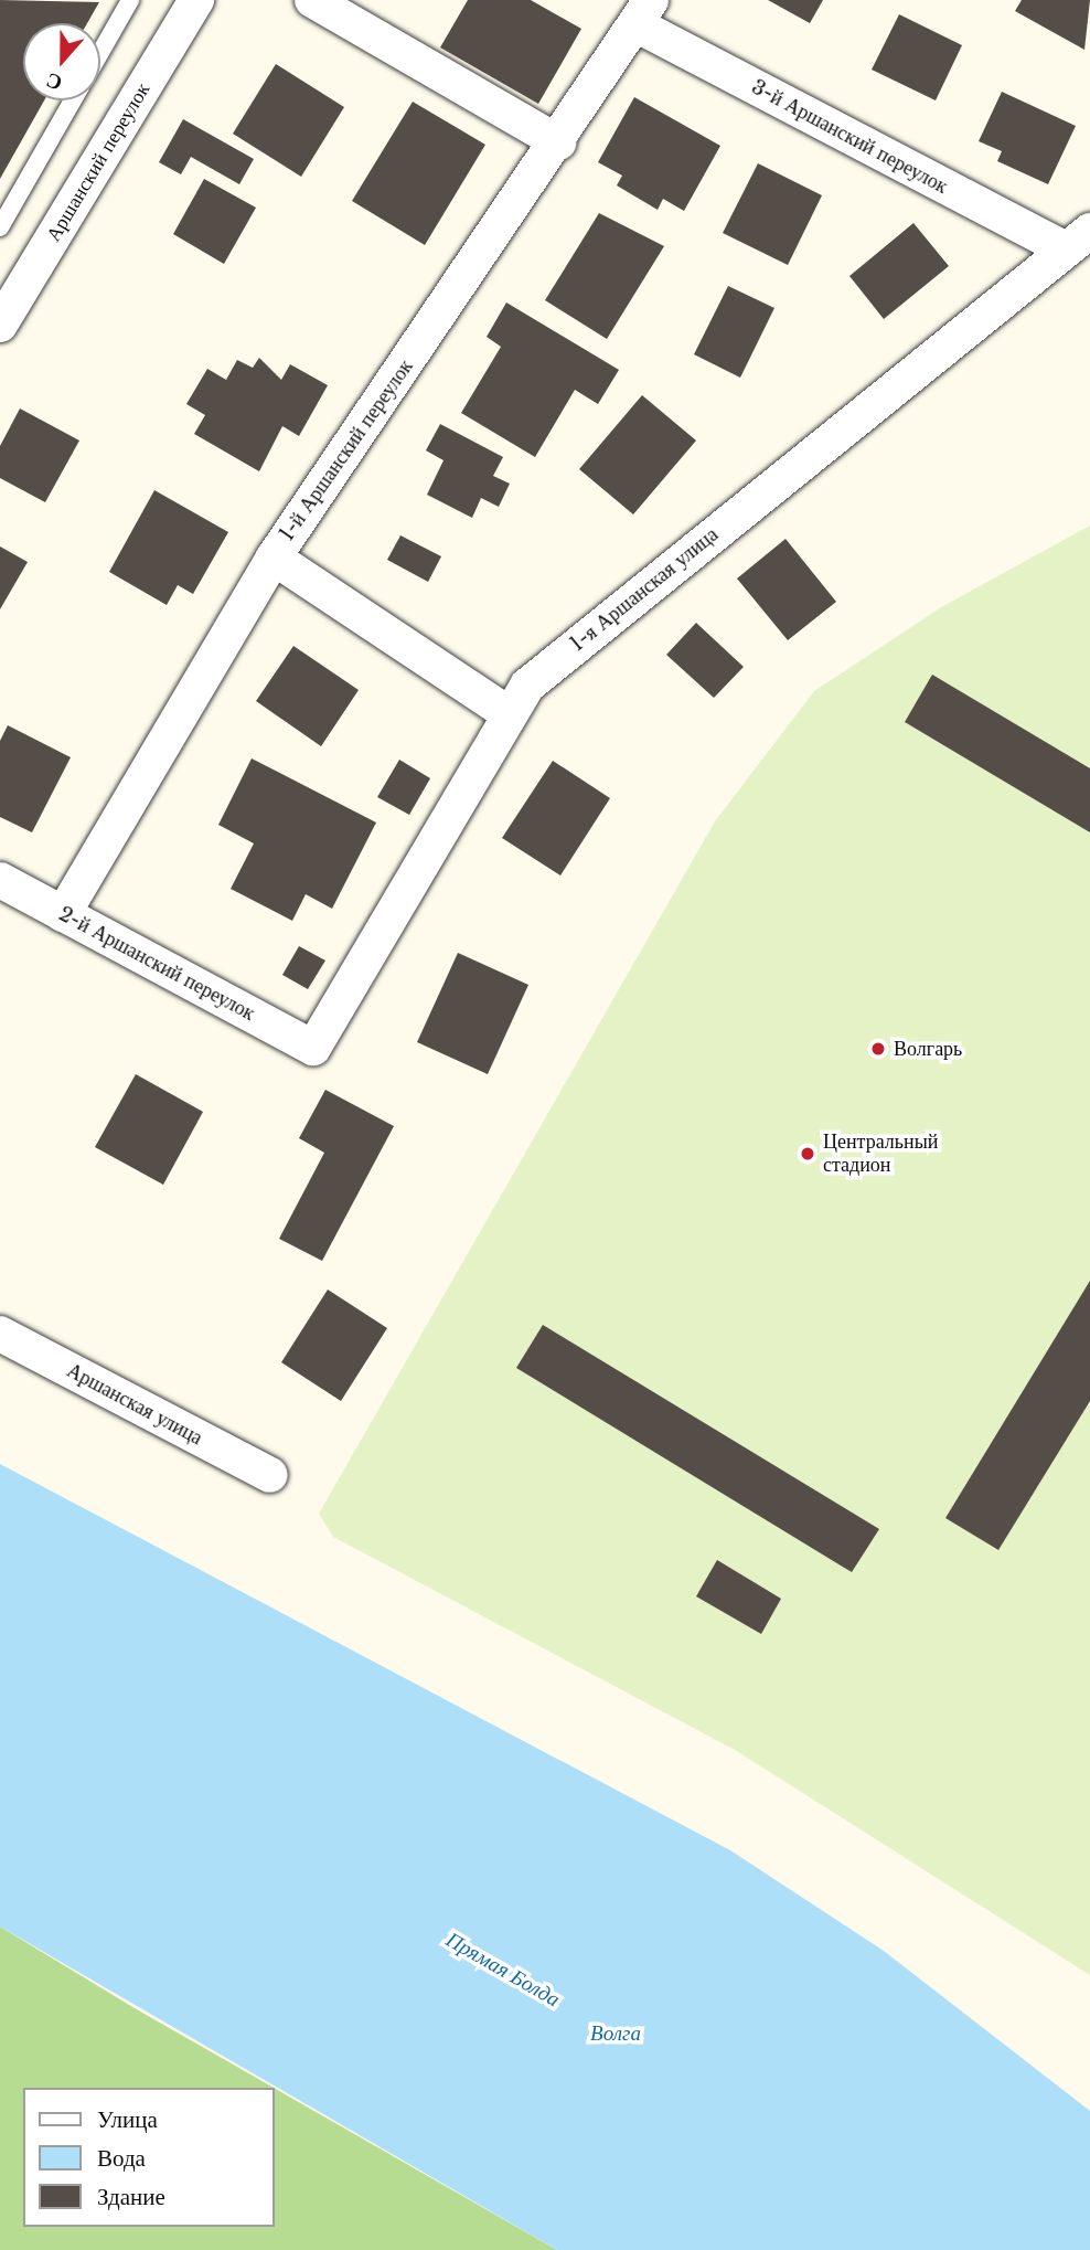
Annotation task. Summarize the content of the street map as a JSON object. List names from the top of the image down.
{
  "streets": {
    "street": [
      "3-й Аршанский переулок",
      "Аршанский переулок",
      "1-й Аршанский переулок",
      "1-я Аршанская улица",
      "2-й Аршанский переулок",
      "Аршанская улица"
    ]
  },
  "crossings": [
    ["3-й Аршанский переулок", "1-й Аршанский переулок"],
    ["3-й Аршанский переулок", "1-я Аршанская улица"],
    ["1-й Аршанский переулок", "2-й Аршанский переулок"],
    ["1-я Аршанская улица", "2-й Аршанский переулок"]
  ],
  "water": ["Прямая Болда", "Волга"],
  "places": ["Волгарь", "Центральный стадион"],
  "legend": ["Улица", "Вода", "Здание"],
  "north": "bottom"
}
